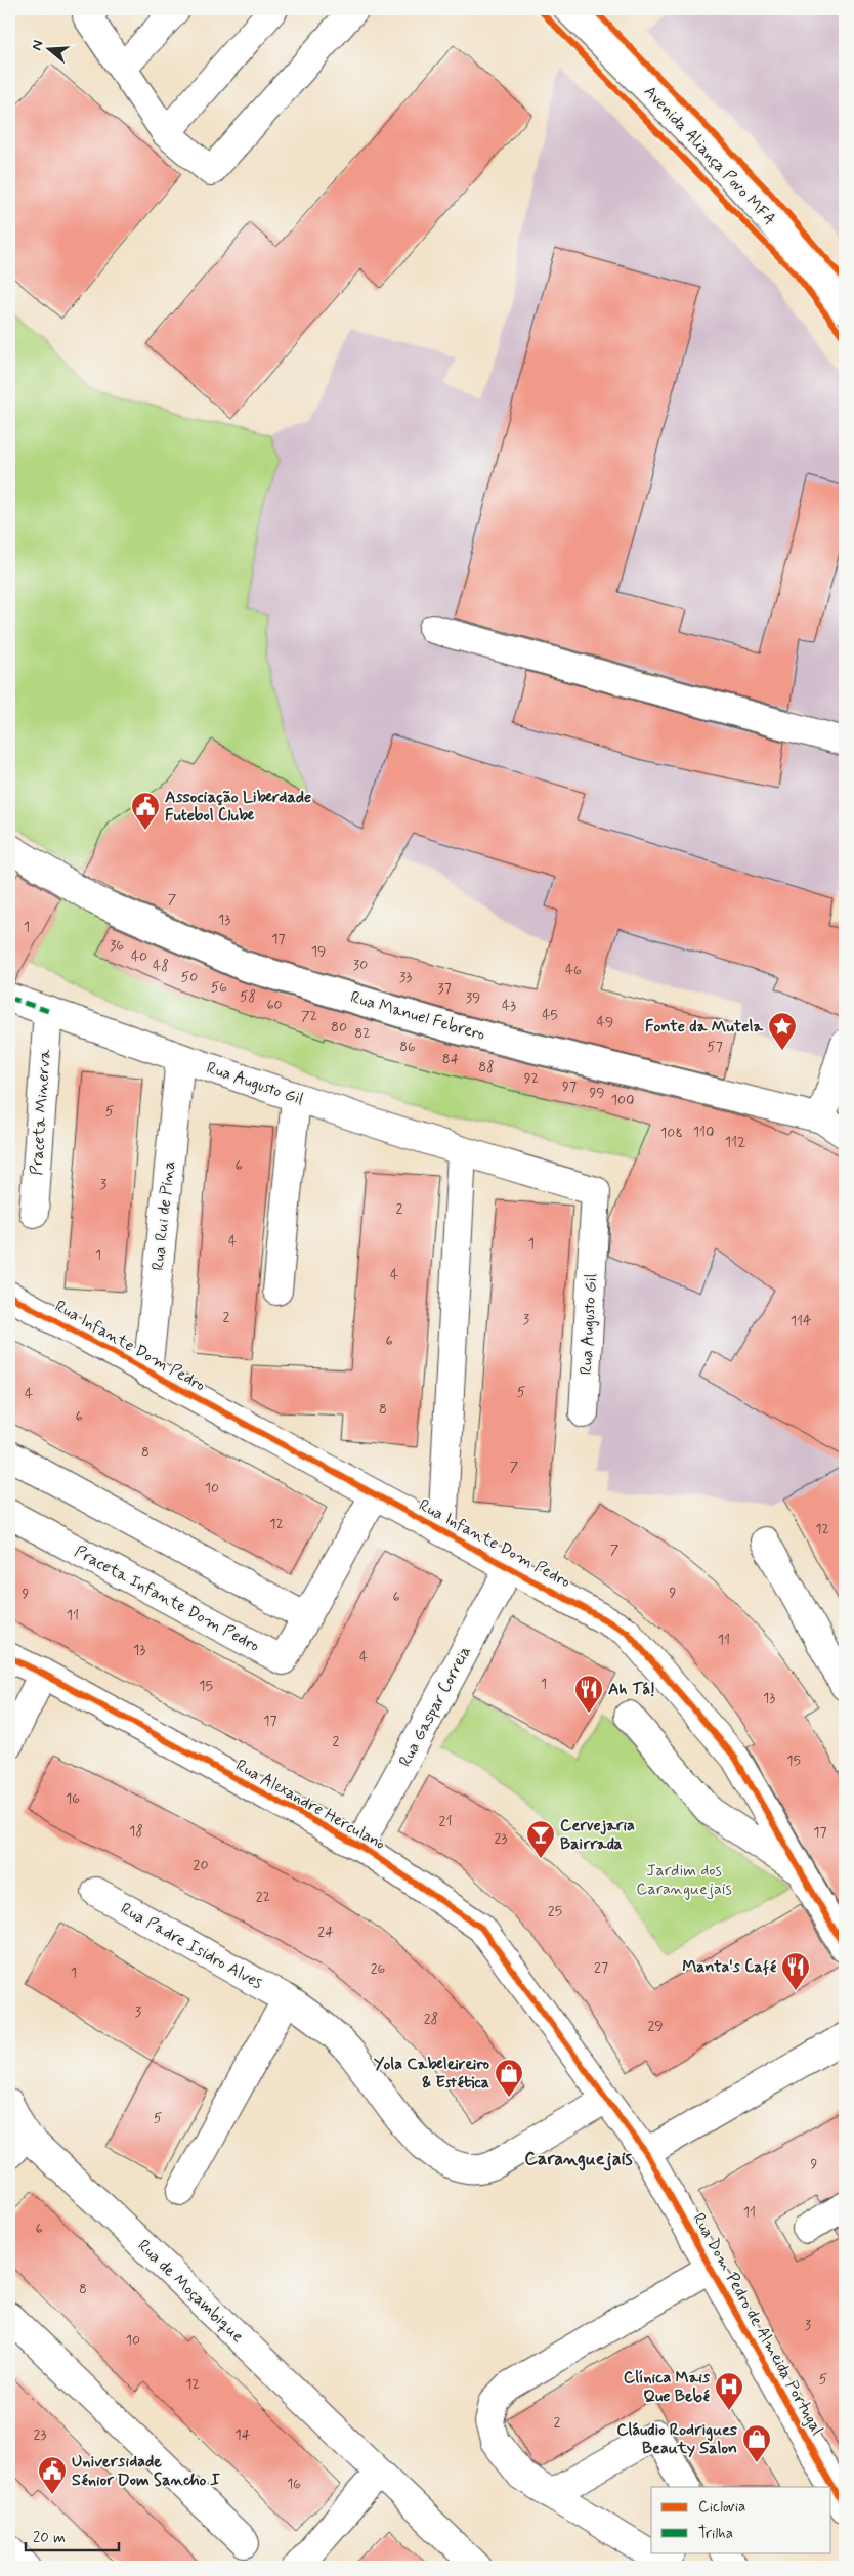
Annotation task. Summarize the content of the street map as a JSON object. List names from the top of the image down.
{
  "streets": {
    "street": [
      "Avenida Aliança Povo MFA",
      "Rua Manuel Febrero",
      "Rua Augusto Gil",
      "Praceta Minerva",
      "Rua Rui de Pina",
      "Rua Infante Dom Pedro",
      "Praceta Infante Dom Pedro",
      "Rua Gaspar Correia",
      "Rua Alexandre Herculano",
      "Rua Padre Isidro Alves",
      "Rua de Moçambique",
      "Rua Dom Pedro de Almeida Portugal"
    ]
  },
  "crossings": [
    ["Rua Augusto Gil", "Praceta Minerva"],
    ["Rua Augusto Gil", "Rua Rui de Pina"],
    ["Rua Rui de Pina", "Rua Infante Dom Pedro"],
    ["Rua Infante Dom Pedro", "Praceta Infante Dom Pedro"],
    ["Rua Infante Dom Pedro", "Rua Gaspar Correia"],
    ["Rua Gaspar Correia", "Rua Alexandre Herculano"],
    ["Rua Alexandre Herculano", "Rua Padre Isidro Alves"],
    ["Rua Alexandre Herculano", "Rua Dom Pedro de Almeida Portugal"]
  ],
  "districts": ["Caranguejais"],
  "parks": ["Jardim dos Caranguejais"],
  "places": {
    "public building": ["Associação Liberdade Futebol Clube", "Universidade Sénior Dom Sancho I"],
    "place": ["Fonte da Mutela"],
    "restaurant": ["Ah Tá!", "Manta's Café"],
    "bar": ["Cervejaria Bairrada"],
    "shop": ["Yola Cabeleireiro & Estética", "Cláudio Rodrigues Beauty Salon"],
    "hospital": ["Clínica Mais Que Bebé"]
  },
  "house_numbers": [
    "7",
    "13",
    "1",
    "17",
    "36",
    "19",
    "40",
    "30",
    "48",
    "46",
    "50",
    "33",
    "56",
    "37",
    "58",
    "39",
    "60",
    "43",
    "45",
    "72",
    "49",
    "80",
    "82",
    "86",
    "57",
    "84",
    "88",
    "92",
    "97",
    "99",
    "100",
    "5",
    "110",
    "108",
    "112",
    "6",
    "3",
    "2",
    "4",
    "1",
    "1",
    "4",
    "2",
    "3",
    "114",
    "6",
    "5",
    "4",
    "8",
    "6",
    "8",
    "7",
    "10",
    "12",
    "12",
    "7",
    "9",
    "9",
    "6",
    "11",
    "11",
    "13",
    "4",
    "1",
    "15",
    "13",
    "17",
    "2",
    "15",
    "16",
    "21",
    "18",
    "17",
    "23",
    "20",
    "22",
    "25",
    "24",
    "27",
    "26",
    "1",
    "3",
    "28",
    "29",
    "5",
    "9",
    "11",
    "6",
    "8",
    "3",
    "10",
    "5",
    "12",
    "2",
    "23",
    "14",
    "16"
  ],
  "legend": ["Ciclovia", "Trilha"],
  "scale_bar": "20 m",
  "north": "left"
}
